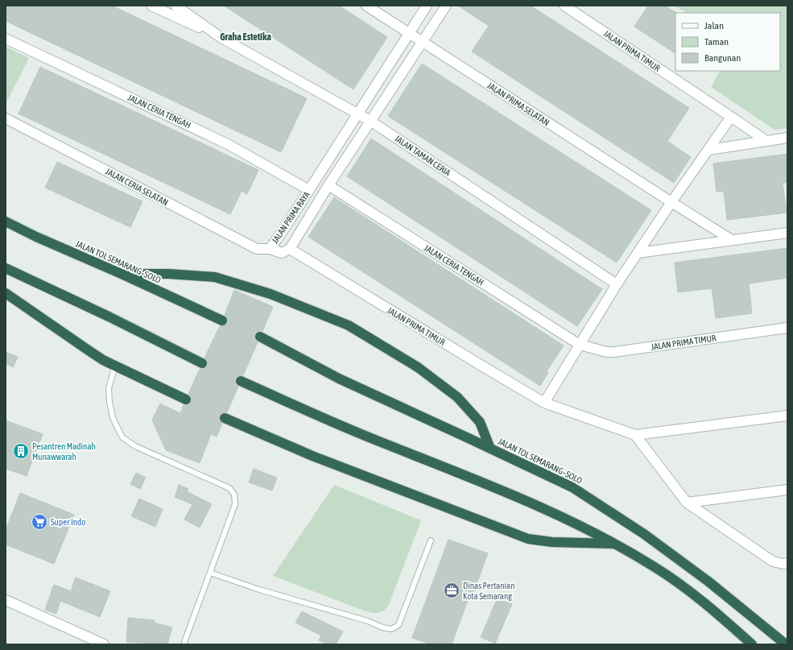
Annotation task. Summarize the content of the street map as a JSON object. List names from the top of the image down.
{
  "streets": {
    "highway": ["JALAN TOL SEMARANG–SOLO"],
    "street": [
      "JALAN PRIMA TIMUR",
      "JALAN PRIMA SELATAN",
      "JALAN CERIA TENGAH",
      "JALAN TAMAN CERIA",
      "JALAN CERIA SELATAN",
      "JALAN PRIMA RAYA"
    ]
  },
  "crossings": [
    ["JALAN PRIMA TIMUR", "JALAN CERIA TENGAH"],
    ["JALAN PRIMA TIMUR", "JALAN PRIMA RAYA"],
    ["JALAN PRIMA SELATAN", "JALAN PRIMA RAYA"],
    ["JALAN CERIA TENGAH", "JALAN PRIMA RAYA"],
    ["JALAN TAMAN CERIA", "JALAN PRIMA RAYA"],
    ["JALAN CERIA SELATAN", "JALAN PRIMA RAYA"]
  ],
  "districts": ["Graha Estetika"],
  "places": {
    "building": ["Pesantren Madinah Munawwarah"],
    "supermarket": ["Super Indo"],
    "office": ["Dinas Pertanian Kota Semarang"]
  },
  "legend": ["Jalan", "Taman", "Bangunan"]
}
